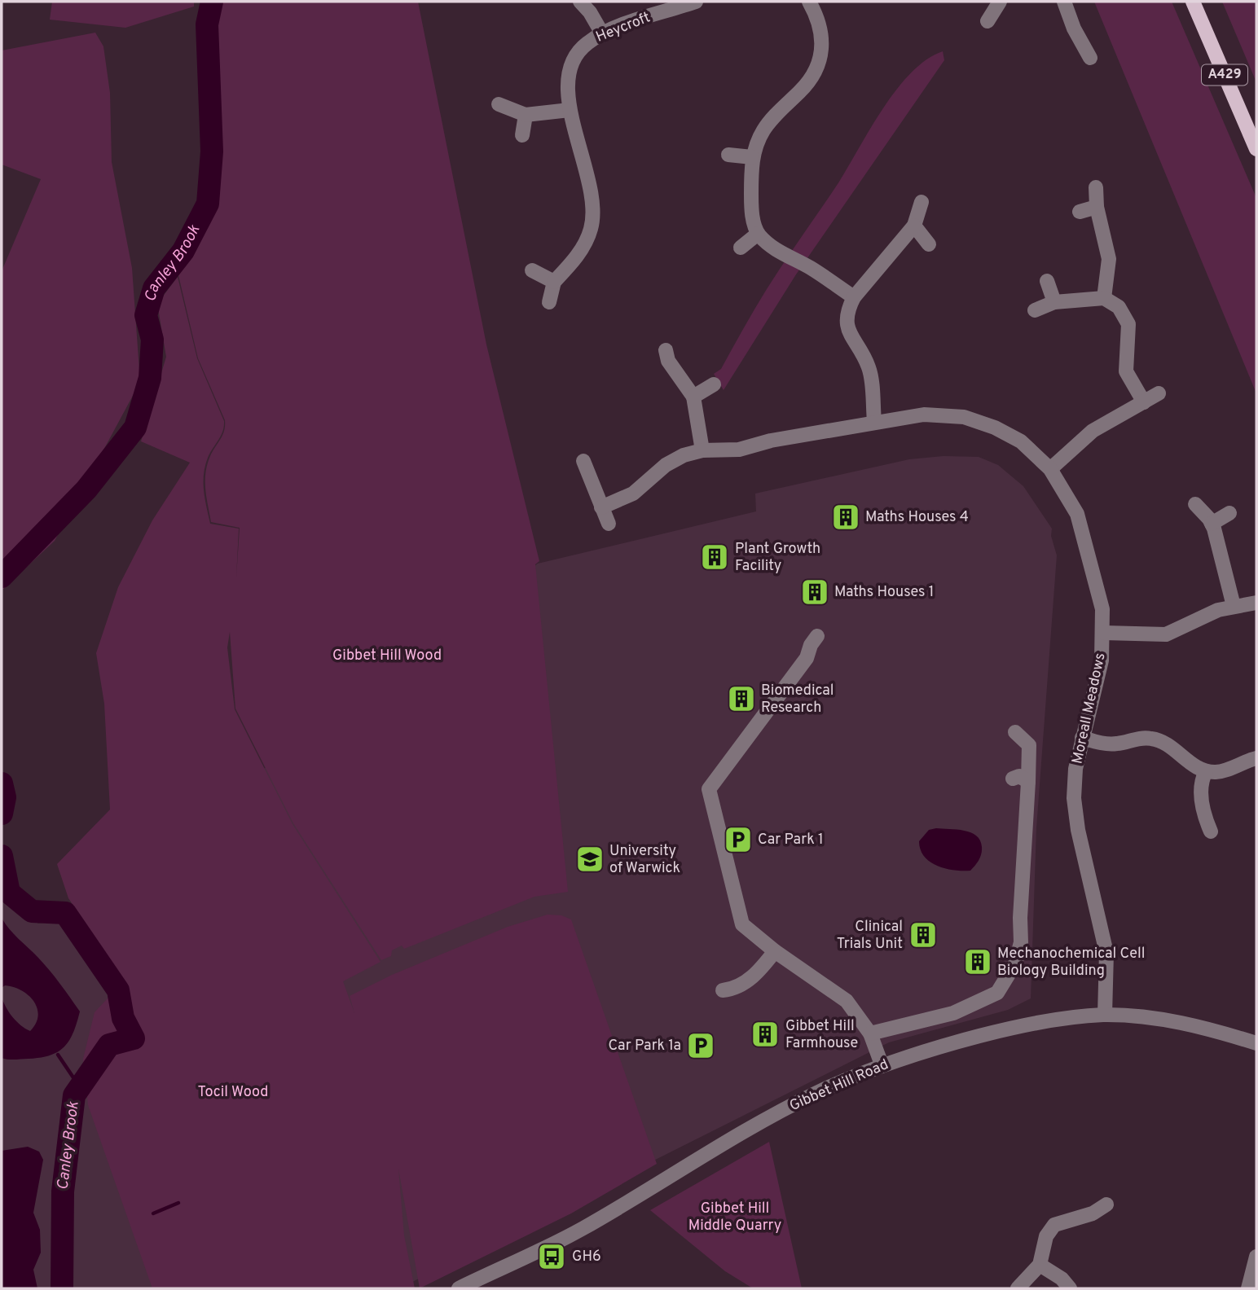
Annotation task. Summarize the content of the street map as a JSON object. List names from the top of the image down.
{
  "streets": {
    "main road": ["A429"],
    "street": ["Heycroft", "Moreall Meadows", "Gibbet Hill Road"]
  },
  "crossings": [
    ["Moreall Meadows", "Gibbet Hill Road"]
  ],
  "water": ["Canley Brook"],
  "parks": ["Gibbet Hill Wood", "Tocil Wood", "Gibbet Hill Middle Quarry"],
  "places": {
    "building": [
      "Maths Houses 4",
      "Plant Growth Facility",
      "Maths Houses 1",
      "Biomedical Research",
      "Clinical Trials Unit",
      "Mechanochemical Cell Biology Building",
      "Gibbet Hill Farmhouse"
    ],
    "parking": ["Car Park 1", "Car Park 1a"],
    "school or university": ["University of Warwick"],
    "bus stop": ["GH6"]
  }
}
